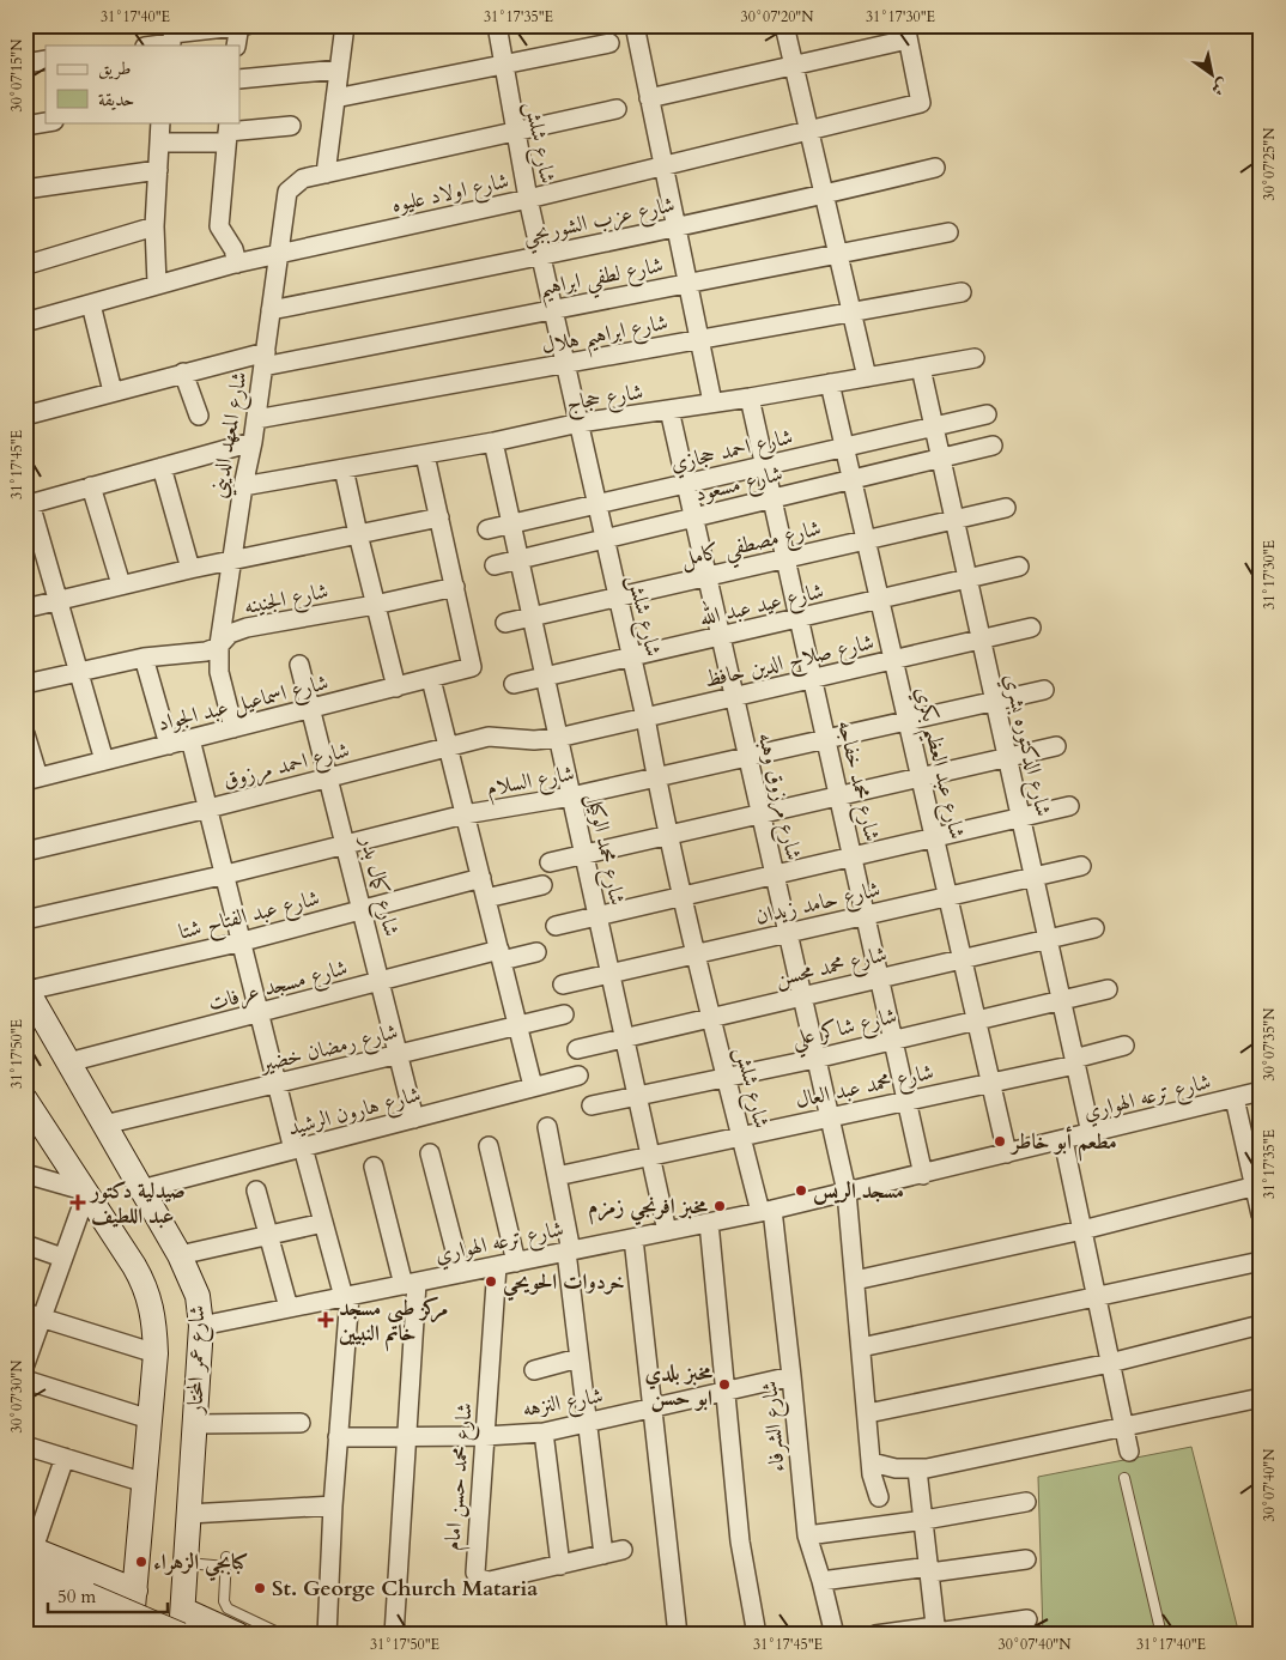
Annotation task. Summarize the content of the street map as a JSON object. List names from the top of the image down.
{
  "streets": {
    "main road": ["شارع عمر المختار"],
    "street": [
      "شارع شلش",
      "شارع اولاد عليوه",
      "شارع عزب الشوربجي",
      "شارع لطفي ابراهيم",
      "شارع ابراهيم هلال",
      "شارع حجاج",
      "شارع المعهد الديني",
      "شارع احمد حجازي",
      "شارع مسعود",
      "شارع مصطفي كامل",
      "شارع الجنينه",
      "شارع عيد عبد الله",
      "شارع صلاح الدين حافظ",
      "شارع اسماعيل عبد الجواد",
      "شارع الدكتوره بشري",
      "شارع عبد العظيم بكري",
      "شارع احمد مرزوق",
      "شارع السلام",
      "شارع محمد خفاجه",
      "شارع مرزوق وهبه",
      "شارع محمد الوكيل",
      "شارع كمال بدر",
      "شارع حامد زيدان",
      "شارع عبد الفتاح شتا",
      "شارع محمد محسن",
      "شارع مسجد عرفات",
      "شارع شاكر علي",
      "شارع رمضان خضير",
      "شارع محمد عبد العال",
      "شارع ترعه الهواري",
      "شارع هارون الرشيد",
      "شارع النزهه",
      "شارع الشرفاء",
      "شارع محمد حسن امام"
    ]
  },
  "crossings": [
    ["شارع شلش", "شارع اولاد عليوه"],
    ["شارع شلش", "شارع عزب الشوربجي"],
    ["شارع شلش", "شارع لطفي ابراهيم"],
    ["شارع شلش", "شارع ابراهيم هلال"],
    ["شارع شلش", "شارع حجاج"],
    ["شارع شلش", "شارع المعهد الديني"],
    ["شارع شلش", "شارع احمد حجازي"],
    ["شارع شلش", "شارع مسعود"],
    ["شارع شلش", "شارع مصطفي كامل"],
    ["شارع شلش", "شارع عيد عبد الله"],
    ["شارع شلش", "شارع صلاح الدين حافظ"],
    ["شارع شلش", "شارع السلام"],
    ["شارع شلش", "شارع حامد زيدان"],
    ["شارع شلش", "شارع محمد محسن"],
    ["شارع شلش", "شارع شاكر علي"],
    ["شارع شلش", "شارع محمد عبد العال"],
    ["شارع شلش", "شارع ترعه الهواري"],
    ["شارع شلش", "شارع الشرفاء"],
    ["شارع اولاد عليوه", "شارع المعهد الديني"],
    ["شارع عزب الشوربجي", "شارع المعهد الديني"],
    ["شارع لطفي ابراهيم", "شارع المعهد الديني"],
    ["شارع ابراهيم هلال", "شارع المعهد الديني"],
    ["شارع حجاج", "شارع المعهد الديني"],
    ["شارع حجاج", "شارع الدكتوره بشري"],
    ["شارع حجاج", "شارع عبد العظيم بكري"],
    ["شارع حجاج", "شارع محمد خفاجه"],
    ["شارع حجاج", "شارع مرزوق وهبه"],
    ["شارع حجاج", "شارع محمد الوكيل"],
    ["شارع المعهد الديني", "شارع الجنينه"],
    ["شارع المعهد الديني", "شارع اسماعيل عبد الجواد"],
    ["شارع احمد حجازي", "شارع الدكتوره بشري"],
    ["شارع احمد حجازي", "شارع عبد العظيم بكري"],
    ["شارع احمد حجازي", "شارع محمد خفاجه"],
    ["شارع احمد حجازي", "شارع مرزوق وهبه"],
    ["شارع احمد حجازي", "شارع محمد الوكيل"],
    ["شارع مسعود", "شارع الدكتوره بشري"],
    ["شارع مسعود", "شارع عبد العظيم بكري"],
    ["شارع مسعود", "شارع محمد خفاجه"],
    ["شارع مسعود", "شارع مرزوق وهبه"],
    ["شارع مسعود", "شارع محمد الوكيل"],
    ["شارع مصطفي كامل", "شارع الدكتوره بشري"],
    ["شارع مصطفي كامل", "شارع عبد العظيم بكري"],
    ["شارع مصطفي كامل", "شارع محمد خفاجه"],
    ["شارع مصطفي كامل", "شارع مرزوق وهبه"],
    ["شارع مصطفي كامل", "شارع محمد الوكيل"],
    ["شارع الجنينه", "شارع اسماعيل عبد الجواد"],
    ["شارع عيد عبد الله", "شارع الدكتوره بشري"],
    ["شارع عيد عبد الله", "شارع عبد العظيم بكري"],
    ["شارع عيد عبد الله", "شارع محمد خفاجه"],
    ["شارع عيد عبد الله", "شارع مرزوق وهبه"],
    ["شارع عيد عبد الله", "شارع محمد الوكيل"],
    ["شارع صلاح الدين حافظ", "شارع الدكتوره بشري"],
    ["شارع صلاح الدين حافظ", "شارع عبد العظيم بكري"],
    ["شارع صلاح الدين حافظ", "شارع احمد مرزوق"],
    ["شارع صلاح الدين حافظ", "شارع محمد خفاجه"],
    ["شارع صلاح الدين حافظ", "شارع مرزوق وهبه"],
    ["شارع صلاح الدين حافظ", "شارع محمد الوكيل"],
    ["شارع اسماعيل عبد الجواد", "شارع كمال بدر"],
    ["شارع الدكتوره بشري", "شارع السلام"],
    ["شارع الدكتوره بشري", "شارع حامد زيدان"],
    ["شارع الدكتوره بشري", "شارع محمد محسن"],
    ["شارع الدكتوره بشري", "شارع شاكر علي"],
    ["شارع الدكتوره بشري", "شارع محمد عبد العال"],
    ["شارع الدكتوره بشري", "شارع ترعه الهواري"],
    ["شارع عبد العظيم بكري", "شارع السلام"],
    ["شارع عبد العظيم بكري", "شارع حامد زيدان"],
    ["شارع عبد العظيم بكري", "شارع محمد محسن"],
    ["شارع عبد العظيم بكري", "شارع شاكر علي"],
    ["شارع عبد العظيم بكري", "شارع محمد عبد العال"],
    ["شارع عبد العظيم بكري", "شارع ترعه الهواري"],
    ["شارع احمد مرزوق", "شارع محمد الوكيل"],
    ["شارع احمد مرزوق", "شارع كمال بدر"],
    ["شارع السلام", "شارع محمد خفاجه"],
    ["شارع السلام", "شارع مرزوق وهبه"],
    ["شارع السلام", "شارع محمد الوكيل"],
    ["شارع السلام", "شارع كمال بدر"],
    ["شارع محمد خفاجه", "شارع حامد زيدان"],
    ["شارع محمد خفاجه", "شارع محمد محسن"],
    ["شارع محمد خفاجه", "شارع شاكر علي"],
    ["شارع محمد خفاجه", "شارع محمد عبد العال"],
    ["شارع محمد خفاجه", "شارع ترعه الهواري"],
    ["شارع مرزوق وهبه", "شارع حامد زيدان"],
    ["شارع مرزوق وهبه", "شارع محمد محسن"],
    ["شارع مرزوق وهبه", "شارع شاكر علي"],
    ["شارع مرزوق وهبه", "شارع محمد عبد العال"],
    ["شارع مرزوق وهبه", "شارع ترعه الهواري"],
    ["شارع محمد الوكيل", "شارع حامد زيدان"],
    ["شارع محمد الوكيل", "شارع محمد محسن"],
    ["شارع محمد الوكيل", "شارع شاكر علي"],
    ["شارع محمد الوكيل", "شارع محمد عبد العال"],
    ["شارع محمد الوكيل", "شارع ترعه الهواري"],
    ["شارع كمال بدر", "شارع عبد الفتاح شتا"],
    ["شارع كمال بدر", "شارع مسجد عرفات"],
    ["شارع كمال بدر", "شارع رمضان خضير"],
    ["شارع كمال بدر", "شارع هارون الرشيد"],
    ["شارع عبد الفتاح شتا", "شارع عمر المختار"],
    ["شارع مسجد عرفات", "شارع عمر المختار"],
    ["شارع رمضان خضير", "شارع عمر المختار"],
    ["شارع ترعه الهواري", "شارع عمر المختار"],
    ["شارع ترعه الهواري", "شارع الشرفاء"],
    ["شارع ترعه الهواري", "شارع محمد حسن امام"],
    ["شارع هارون الرشيد", "شارع عمر المختار"],
    ["شارع النزهه", "شارع الشرفاء"],
    ["شارع النزهه", "شارع محمد حسن امام"]
  ],
  "places": {
    "other": [
      "مطعم أبو خاطر",
      "مسجد الريس",
      "مخبز افرنجي زمزم",
      "خردوات الحويحي",
      "مخبز بلدي ابو حسن",
      "كبابجي الزهراء",
      "St. George Church Mataria"
    ],
    "health": ["صيدلية دكتور عبد اللطيف", "مركز طبي مسجد خاتم النبيين"]
  },
  "legend": ["طريق", "حديقة"],
  "scale_bar": "50 m",
  "north": "bottom right",
  "coordinates": [
    "31°17'40\"E",
    "31°17'35\"E",
    "30°07'20\"N",
    "31°17'30\"E",
    "30°07'15\"N",
    "30°07'25\"N",
    "31°17'45\"E",
    "30°07'35\"N",
    "31°17'50\"E",
    "30°07'30\"N",
    "30°07'40\"N"
  ]
}
